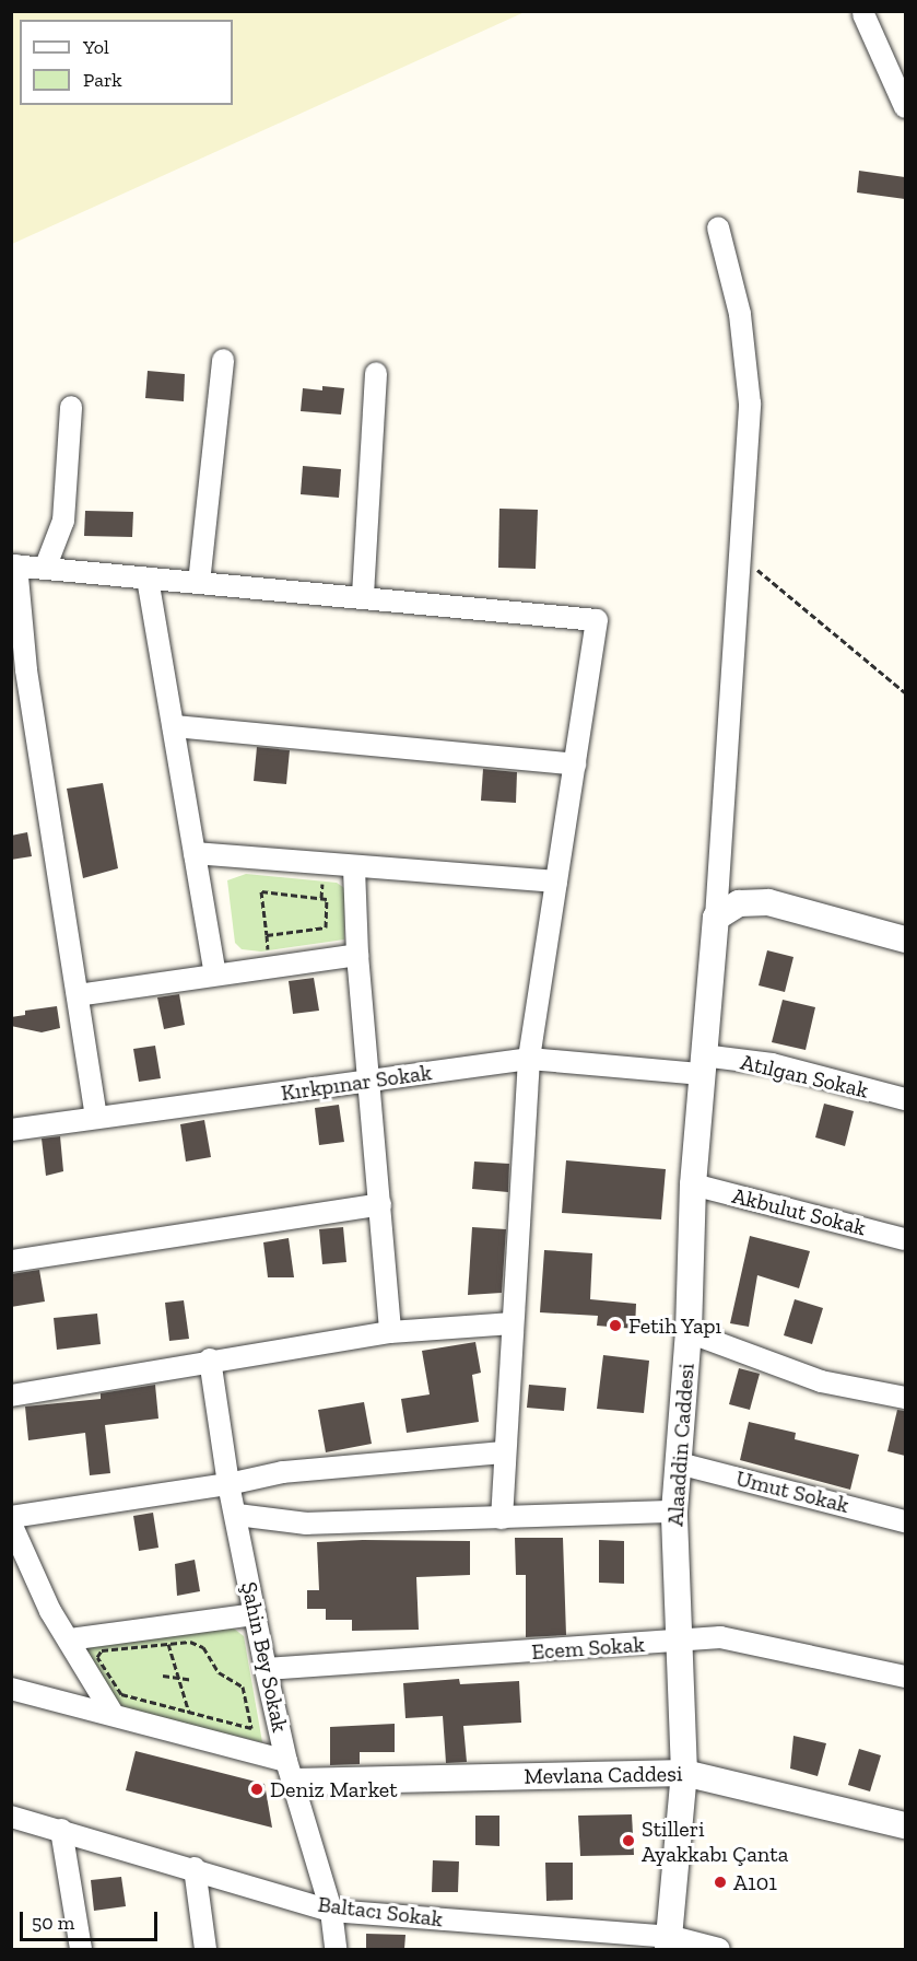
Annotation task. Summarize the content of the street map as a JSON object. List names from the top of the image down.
{
  "streets": {
    "street": [
      "Atılgan Sokak",
      "Kırkpınar Sokak",
      "Akbulut Sokak",
      "Alaaddin Caddesi",
      "Umut Sokak",
      "Ecem Sokak",
      "Şahin Bey Sokak",
      "Mevlana Caddesi",
      "Baltacı Sokak"
    ]
  },
  "crossings": [
    ["Atılgan Sokak", "Kırkpınar Sokak"],
    ["Atılgan Sokak", "Alaaddin Caddesi"],
    ["Kırkpınar Sokak", "Alaaddin Caddesi"],
    ["Akbulut Sokak", "Alaaddin Caddesi"],
    ["Alaaddin Caddesi", "Umut Sokak"],
    ["Alaaddin Caddesi", "Ecem Sokak"],
    ["Alaaddin Caddesi", "Mevlana Caddesi"],
    ["Alaaddin Caddesi", "Baltacı Sokak"],
    ["Ecem Sokak", "Şahin Bey Sokak"],
    ["Şahin Bey Sokak", "Mevlana Caddesi"],
    ["Şahin Bey Sokak", "Baltacı Sokak"]
  ],
  "places": [
    "Fetih Yapı",
    "Deniz Market",
    "Stilleri Ayakkabı Çanta",
    "A101"
  ],
  "legend": ["Yol", "Park"],
  "scale_bar": "50 m"
}
